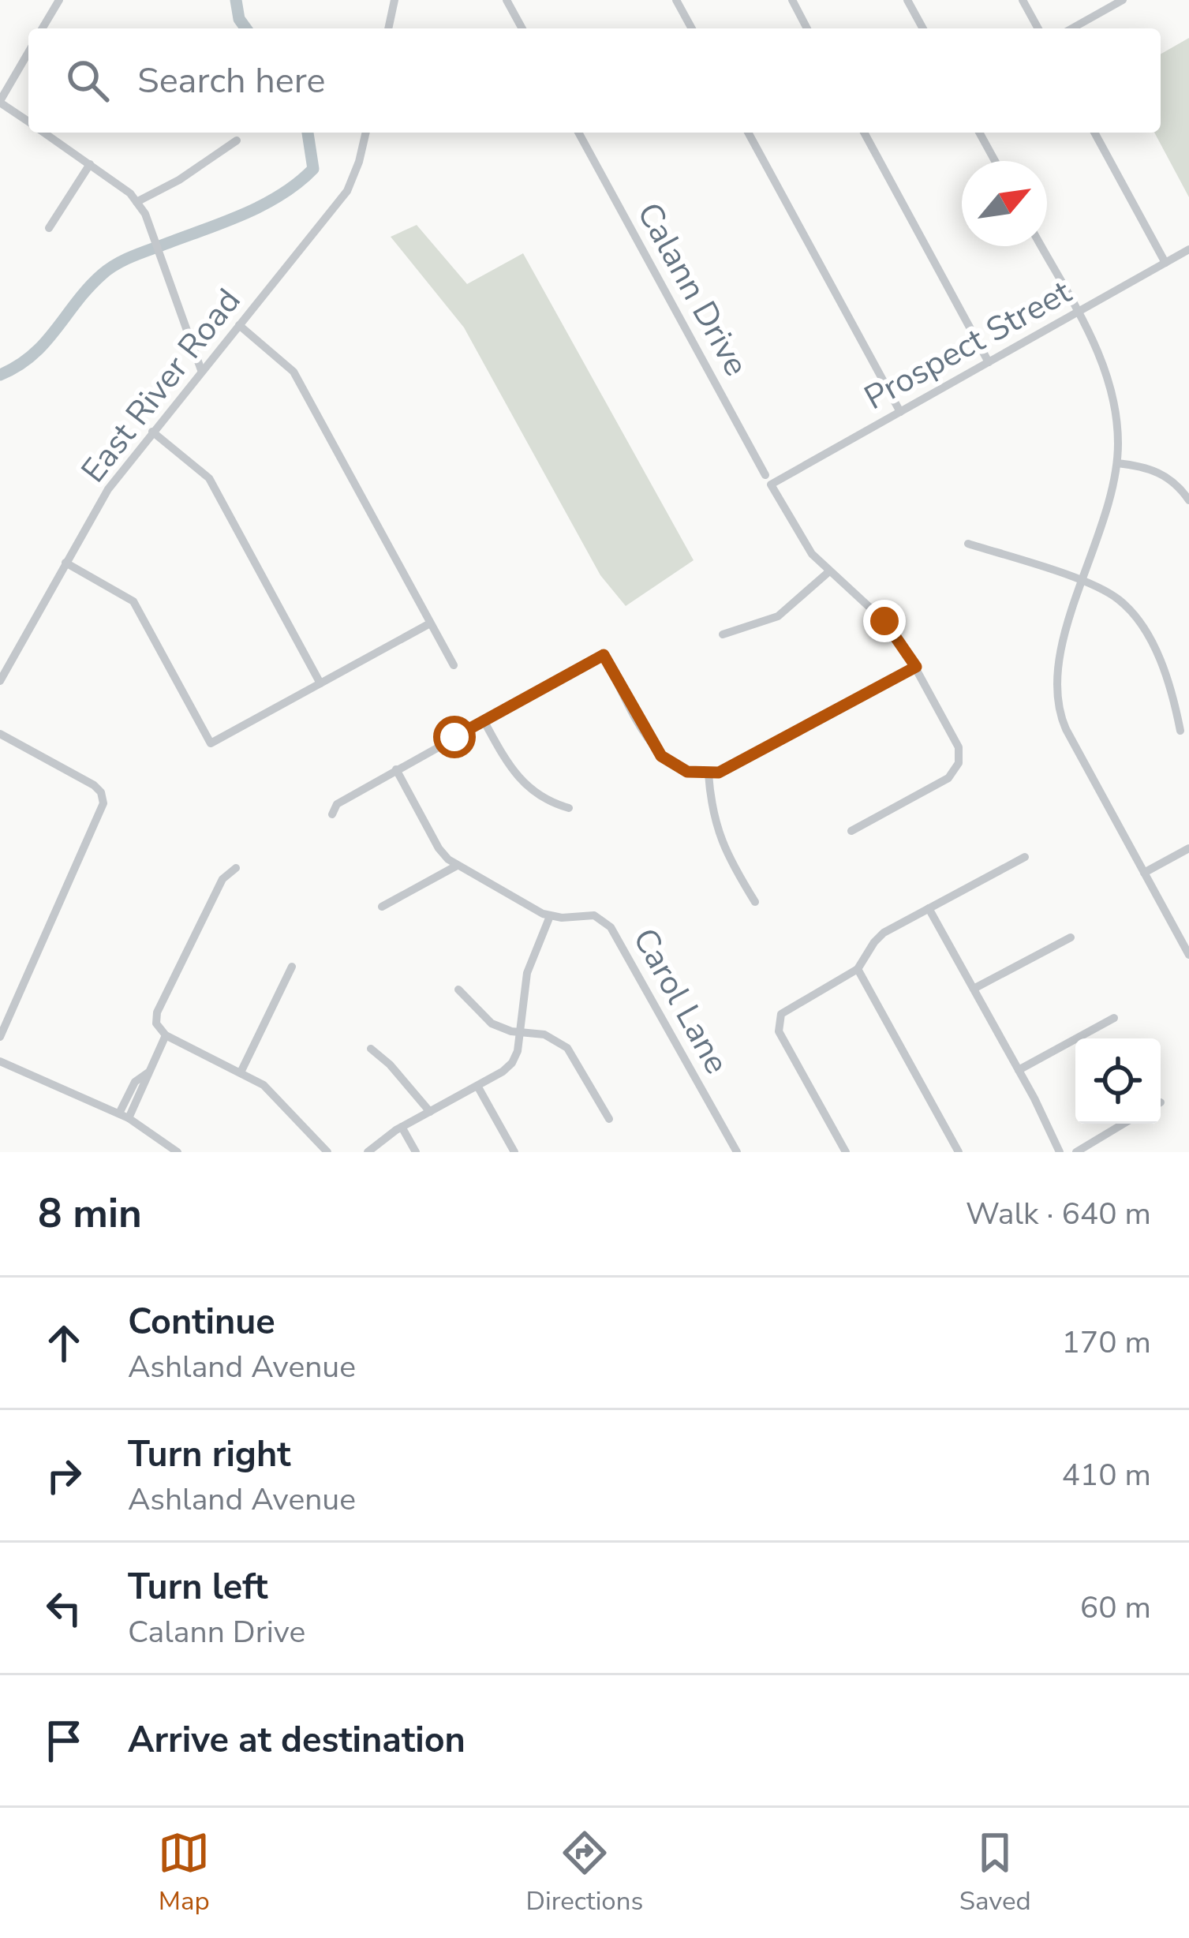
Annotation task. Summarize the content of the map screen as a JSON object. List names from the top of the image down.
{
  "streets": {
    "street": [
      "Calann Drive",
      "Prospect Street",
      "East River Road",
      "Carol Lane"
    ]
  },
  "crossings": [
    ["Calann Drive", "Prospect Street"]
  ],
  "north": "top right",
  "page": {
    "search": "Search here",
    "heading": ["8 min", "Walk · 640 m"],
    "list": [
      ["Continue", "Ashland Avenue", "170 m"],
      ["Turn right", "Ashland Avenue", "410 m"],
      ["Turn left", "Calann Drive", "60 m"],
      "Arrive at destination"
    ],
    "nav": ["Map", "Directions", "Saved"]
  }
}
